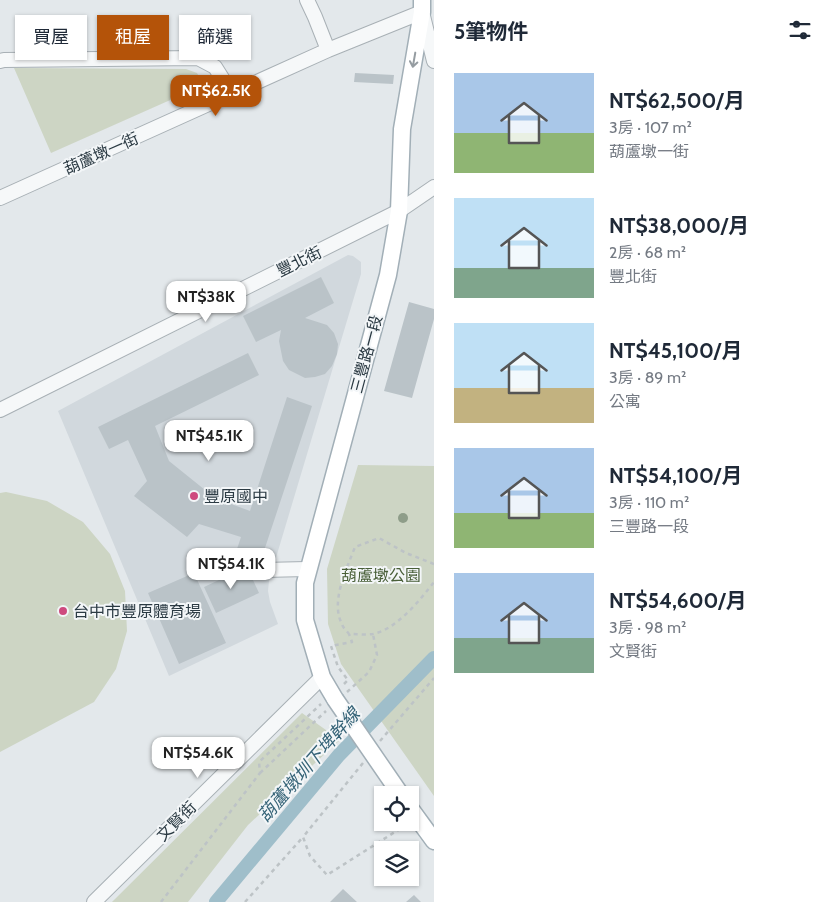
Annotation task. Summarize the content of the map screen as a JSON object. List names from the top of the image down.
{
  "streets": {
    "main road": ["三豐路一段"],
    "street": ["葫蘆墩一街", "豐北街", "文賢街"]
  },
  "crossings": [
    ["葫蘆墩一街", "三豐路一段"],
    ["豐北街", "三豐路一段"],
    ["三豐路一段", "文賢街"]
  ],
  "water": ["葫蘆墩圳下埤幹線"],
  "parks": ["葫蘆墩公園"],
  "places": ["豐原國中", "台中市豐原體育場"],
  "page": {
    "heading": "5筆物件",
    "chip": ["買屋", "租屋", "篩選"],
    "list": [
      {
        "name": "NT$62,500/月",
        "note": "3房 · 107 m² · 葫蘆墩一街"
      },
      {
        "name": "NT$38,000/月",
        "note": "2房 · 68 m² · 豐北街"
      },
      {
        "name": "NT$45,100/月",
        "note": "3房 · 89 m² · 公寓"
      },
      {
        "name": "NT$54,100/月",
        "note": "3房 · 110 m² · 三豐路一段"
      },
      {
        "name": "NT$54,600/月",
        "note": "3房 · 98 m² · 文賢街"
      }
    ],
    "price": [
      "NT$62.5K",
      "NT$38K",
      "NT$45.1K",
      "NT$54.1K",
      "NT$54.6K"
    ]
  }
}
